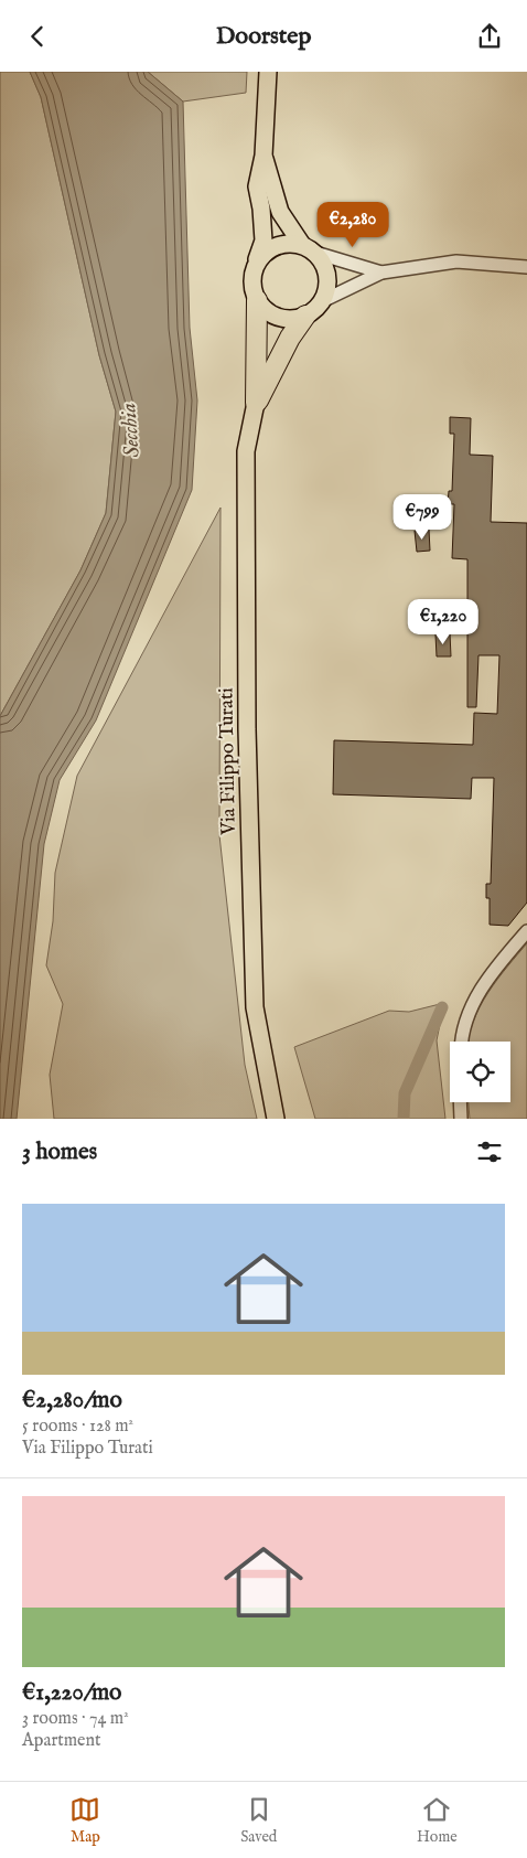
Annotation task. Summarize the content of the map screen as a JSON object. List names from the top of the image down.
{
  "streets": {
    "main road": ["Via Filippo Turati"]
  },
  "water": ["Secchia"],
  "page": {
    "header": "Doorstep",
    "price": ["€2,280", "€799", "€1,220"],
    "heading": "3 homes",
    "list": [
      {
        "name": "€2,280/mo",
        "note": "5 rooms · 128 m² · Via Filippo Turati"
      },
      {
        "name": "€1,220/mo",
        "note": "3 rooms · 74 m² · Apartment"
      }
    ],
    "tabs": ["Map", "Saved", "Home"]
  }
}
